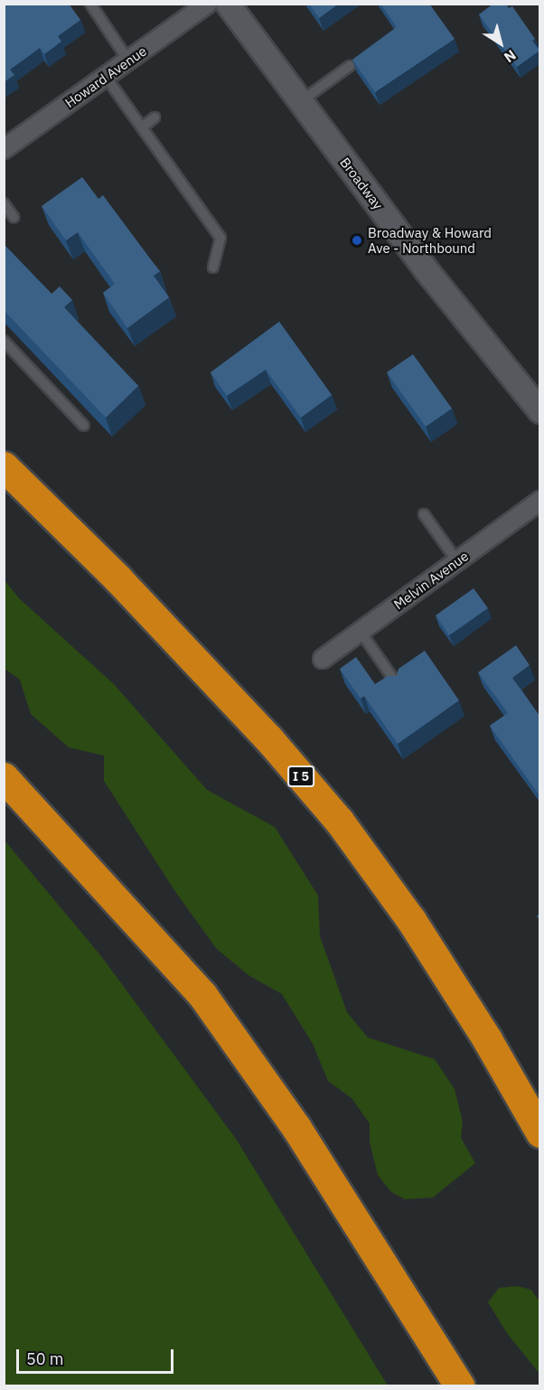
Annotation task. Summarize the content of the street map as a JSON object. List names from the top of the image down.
{
  "streets": {
    "highway": ["I 5"],
    "street": ["Howard Avenue", "Broadway", "Melvin Avenue"]
  },
  "places": ["Broadway & Howard Ave - Northbound"],
  "scale_bar": "50 m",
  "north": "bottom right"
}
